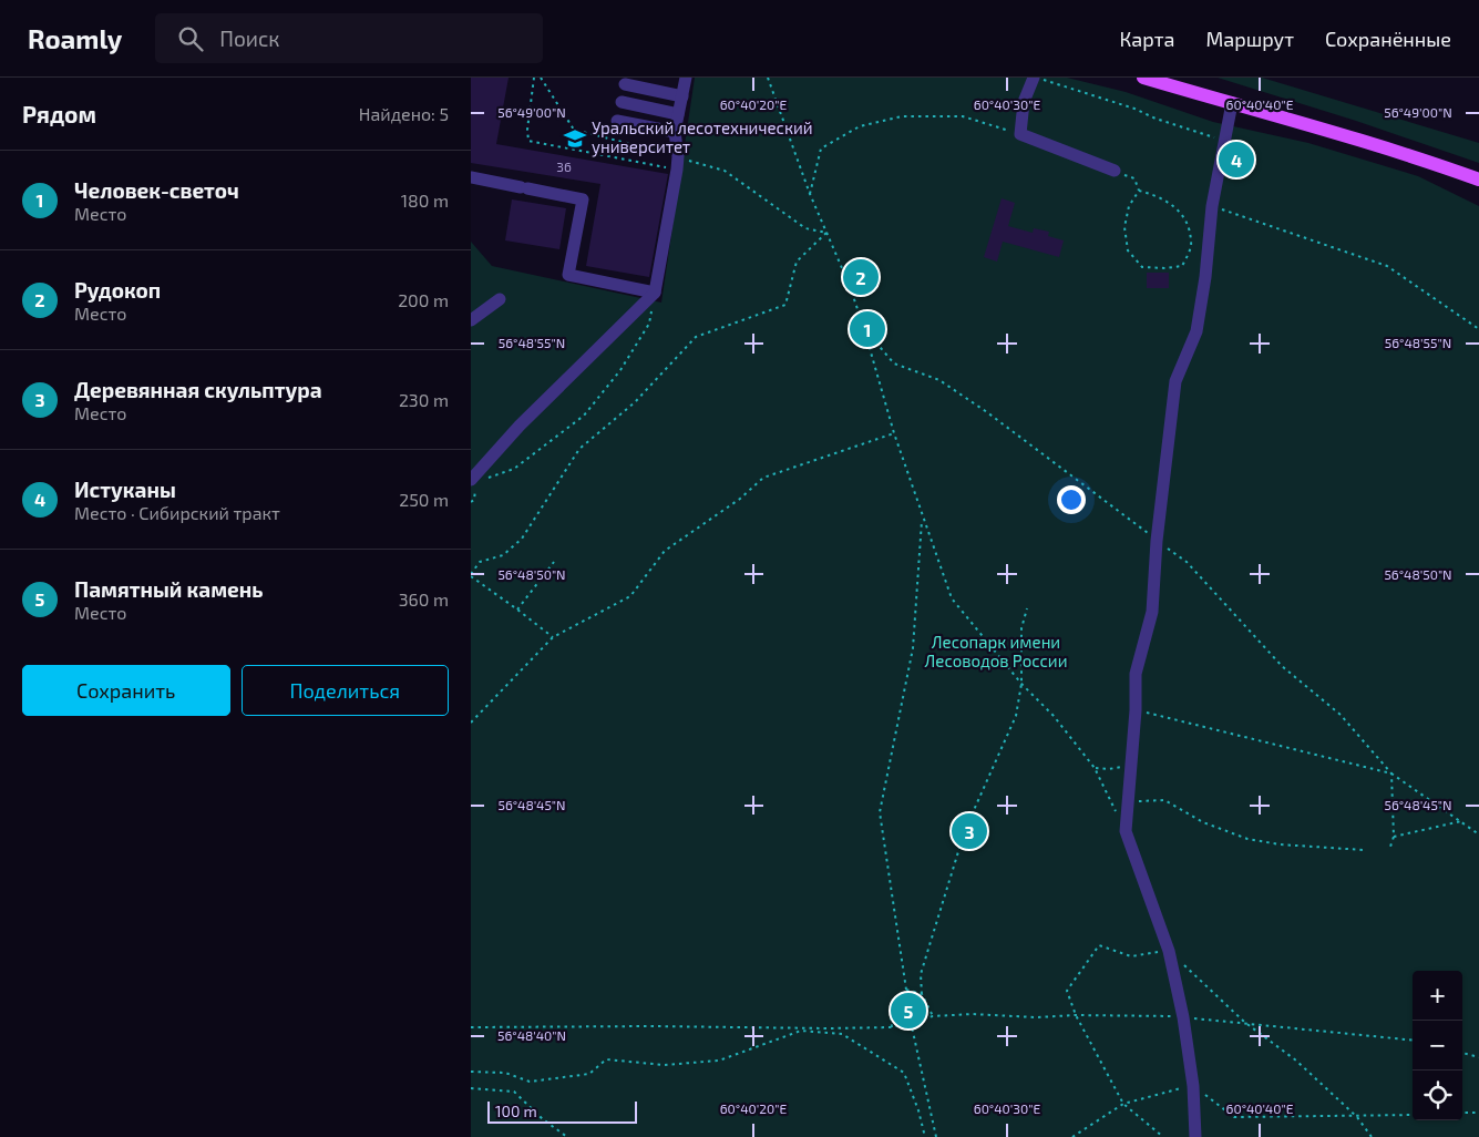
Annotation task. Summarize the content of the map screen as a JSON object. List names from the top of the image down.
{
  "parks": ["Лесопарк имени Лесоводов России"],
  "places": {
    "school or university": ["Уральский лесотехнический университет"]
  },
  "house_numbers": ["36"],
  "scale_bar": "100 m",
  "page": {
    "header": "Roamly",
    "search": "Поиск",
    "nav": ["Карта", "Маршрут", "Сохранённые"],
    "heading": ["Рядом", "Найдено: 5"],
    "pins": [
      "4",
      "2",
      "1",
      "3",
      "5"
    ],
    "list": [
      {
        "mark": "1",
        "name": "Человек-светоч",
        "note": "Место",
        "value": "180 m"
      },
      {
        "mark": "2",
        "name": "Рудокоп",
        "note": "Место",
        "value": "200 m"
      },
      {
        "mark": "3",
        "name": "Деревянная скульптура",
        "note": "Место",
        "value": "230 m"
      },
      {
        "mark": "4",
        "name": "Истуканы",
        "note": "Место · Сибирский тракт",
        "value": "250 m"
      },
      {
        "mark": "5",
        "name": "Памятный камень",
        "note": "Место",
        "value": "360 m"
      }
    ],
    "buttons": ["Сохранить", "Поделиться"],
    "map_buttons": ["+", "−"],
    "scale": "100 m"
  },
  "coordinates": [
    "60°40'20\"E",
    "60°40'30\"E",
    "60°40'40\"E",
    "56°49'00\"N",
    "56°48'55\"N",
    "56°48'50\"N",
    "56°48'45\"N",
    "56°48'40\"N"
  ]
}
